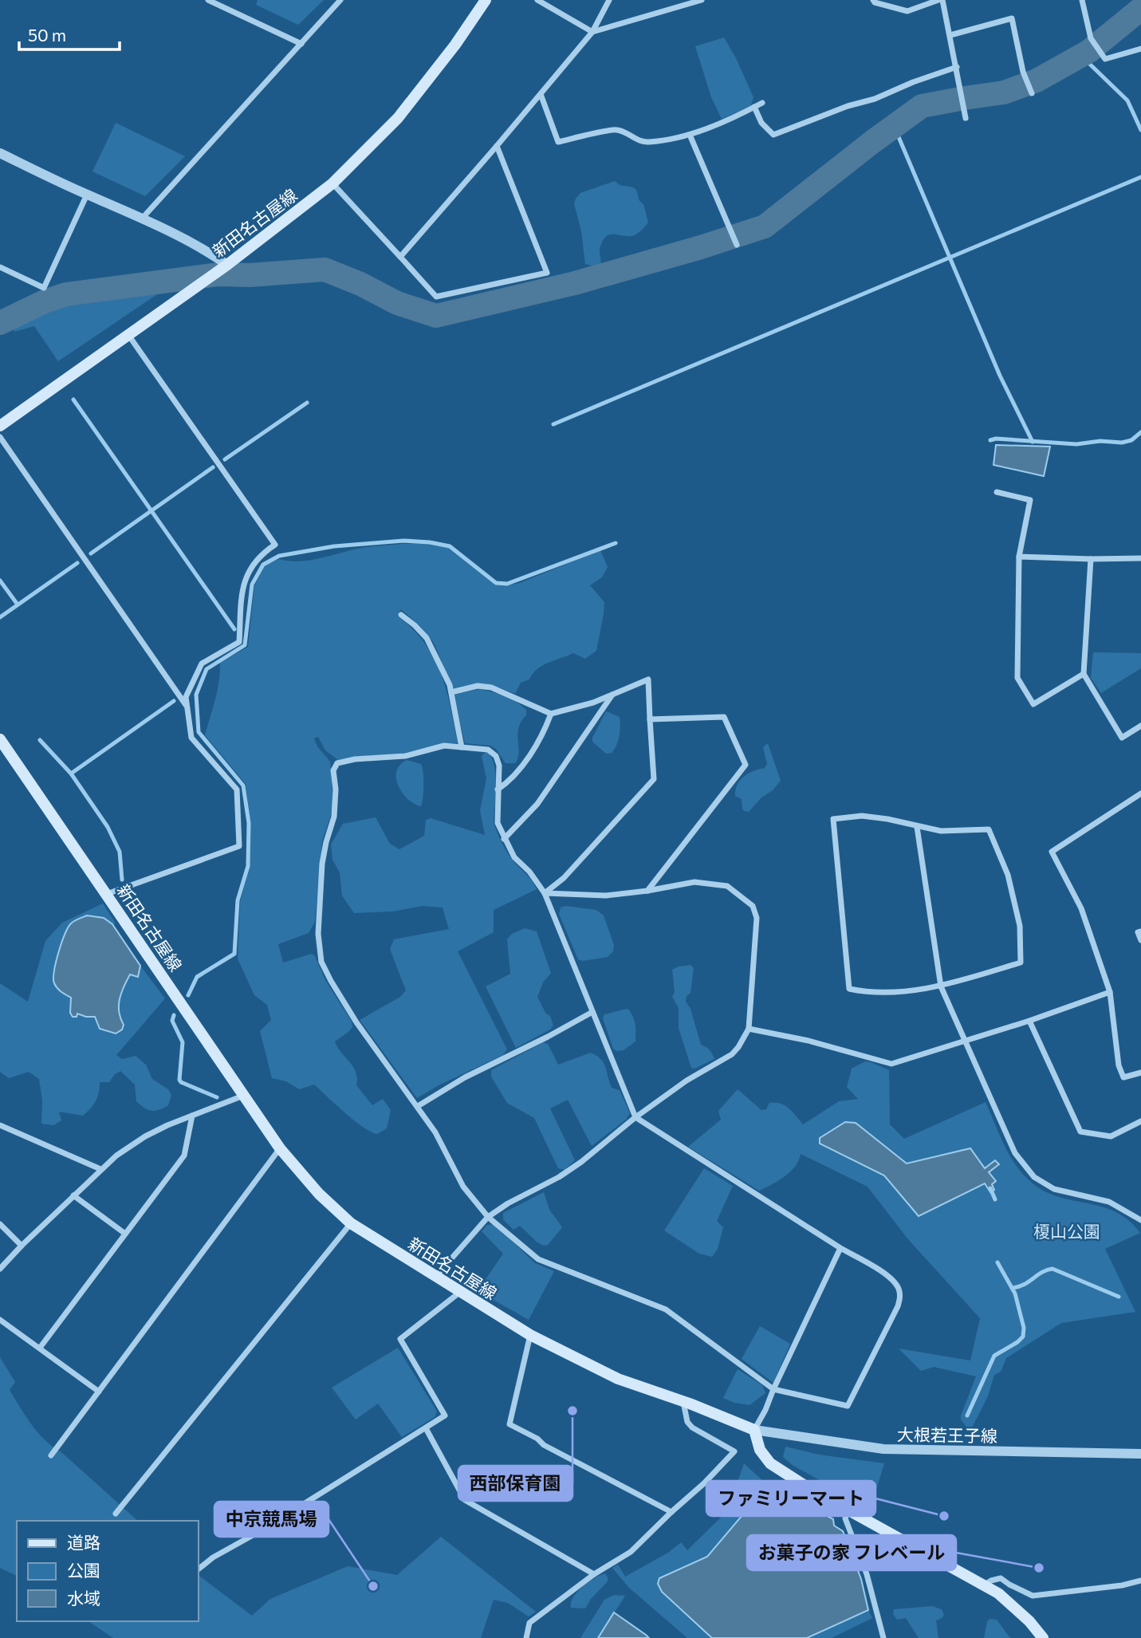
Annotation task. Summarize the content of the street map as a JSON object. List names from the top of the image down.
{
  "streets": {
    "main road": ["新田名古屋線"],
    "street": ["大根若王子線"]
  },
  "crossings": [
    ["新田名古屋線", "大根若王子線"]
  ],
  "parks": ["榎山公園"],
  "places": [
    "西部保育園",
    "ファミリーマート",
    "お菓子の家 フレベール",
    "中京競馬場"
  ],
  "legend": ["道路", "公園", "水域"],
  "scale_bar": "50 m"
}
